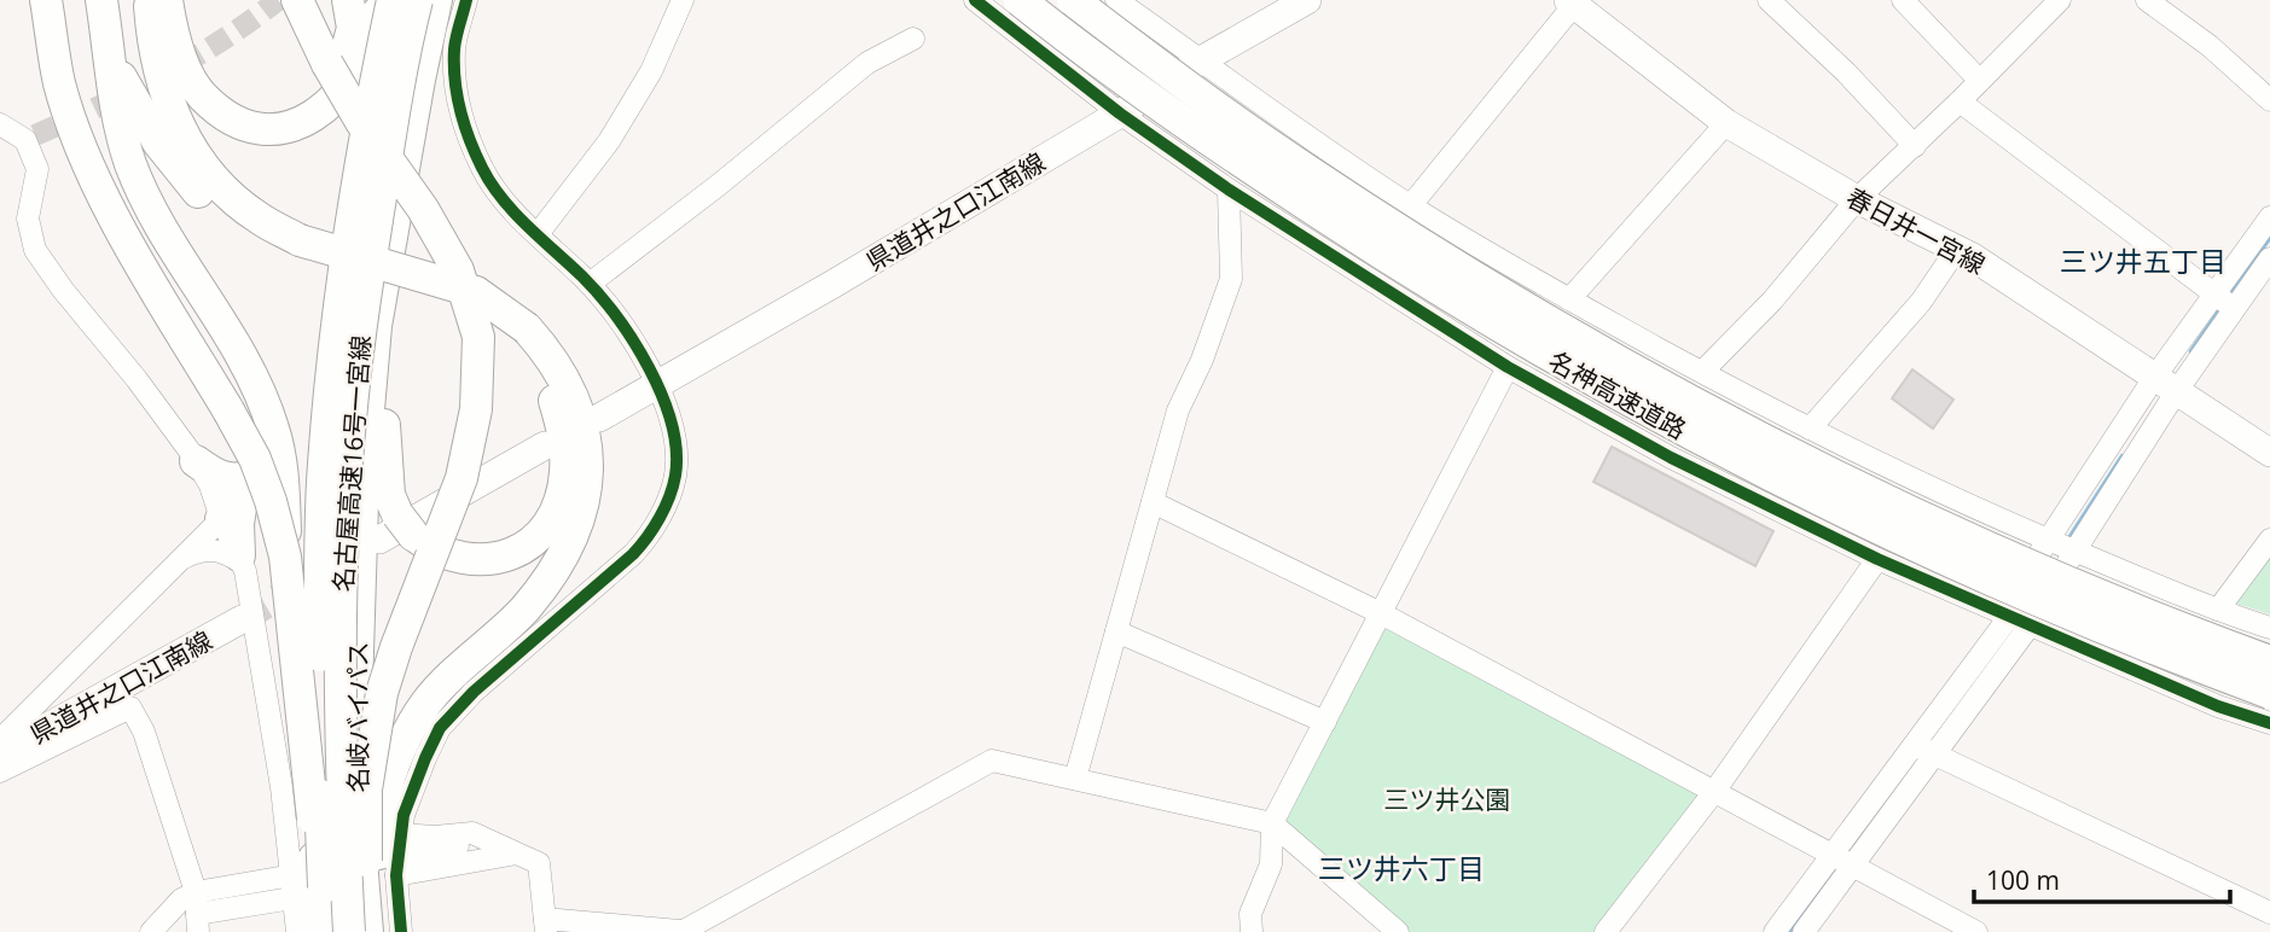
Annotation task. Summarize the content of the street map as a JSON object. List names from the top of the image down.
{
  "streets": {
    "highway": ["名神高速道路", "名古屋高速16号一宮線", "名岐バイパス"],
    "main road": ["県道井之口江南線", "春日井一宮線"]
  },
  "districts": ["三ツ井五丁目", "三ツ井六丁目"],
  "parks": ["三ツ井公園"],
  "scale_bar": "100 m"
}
